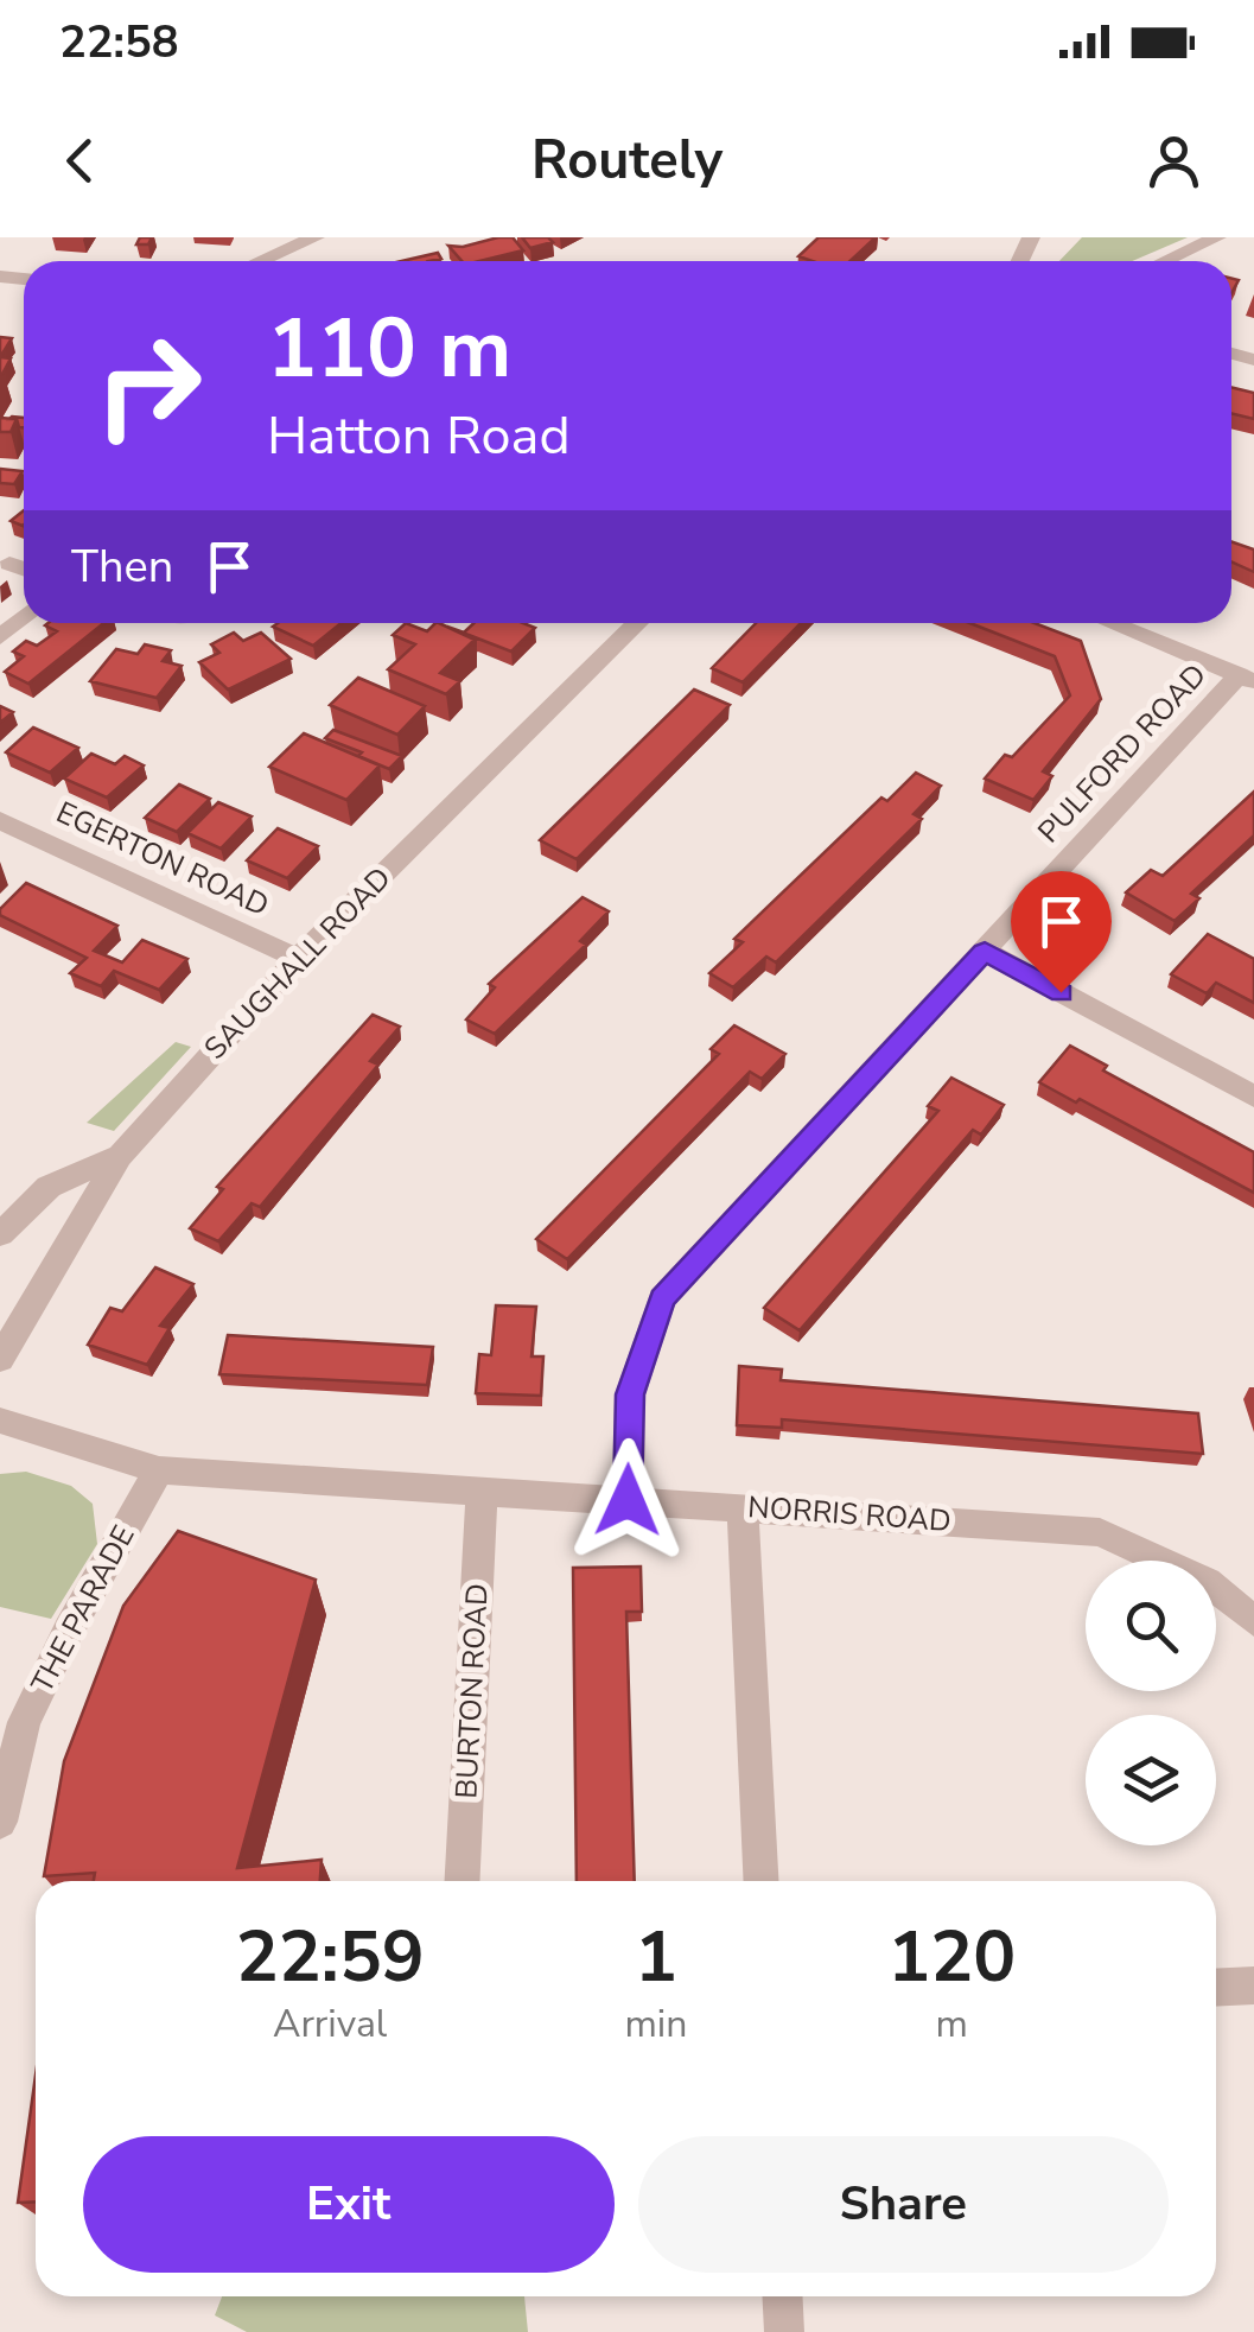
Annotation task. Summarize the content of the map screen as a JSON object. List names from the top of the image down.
{
  "streets": {
    "street": [
      "PULFORD ROAD",
      "EGERTON ROAD",
      "SAUGHALL ROAD",
      "NORRIS ROAD",
      "THE PARADE",
      "BURTON ROAD"
    ]
  },
  "crossings": [
    ["PULFORD ROAD", "NORRIS ROAD"],
    ["EGERTON ROAD", "SAUGHALL ROAD"],
    ["NORRIS ROAD", "THE PARADE"],
    ["NORRIS ROAD", "BURTON ROAD"]
  ],
  "page": {
    "status": "22:58",
    "header": "Routely",
    "turn": ["110 m", "Hatton Road"],
    "then": "Then",
    "eta": [
      "22:59",
      "Arrival",
      "1",
      "min",
      "120",
      "m"
    ],
    "buttons": ["Exit", "Share"]
  }
}
